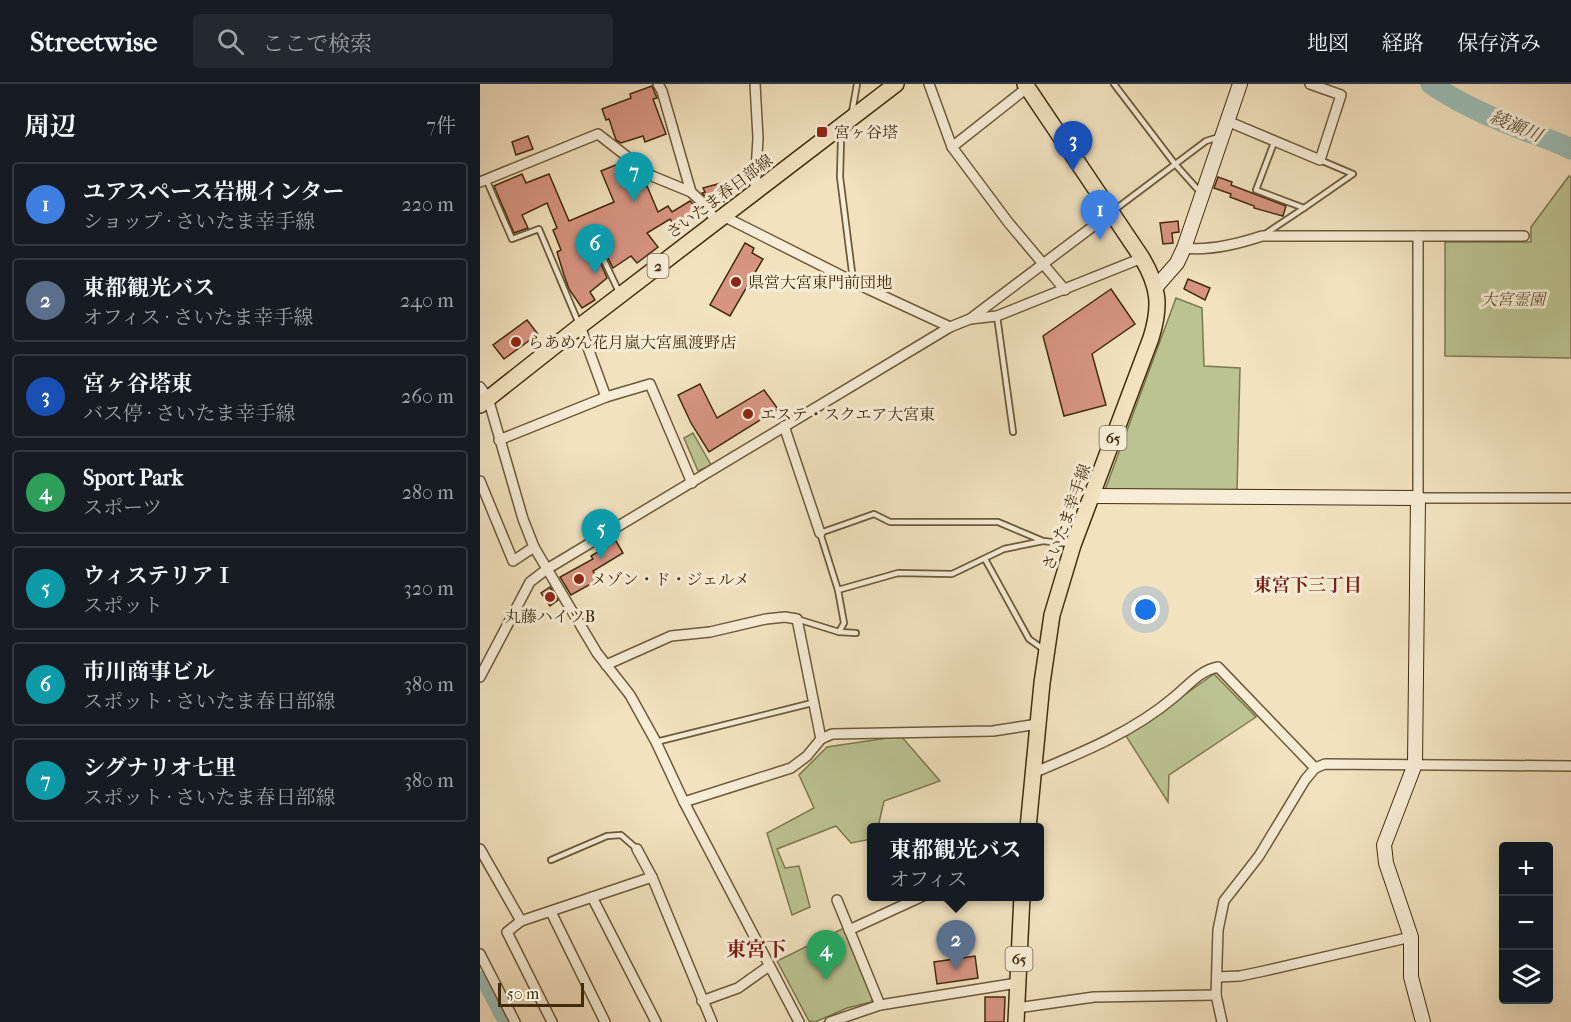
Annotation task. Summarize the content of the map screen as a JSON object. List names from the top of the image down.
{
  "streets": {
    "main road": [
      "さいたま春日部線",
      "2",
      "65",
      "さいたま幸手線"
    ]
  },
  "districts": ["東宮下三丁目", "東宮下"],
  "water": ["綾瀬川"],
  "parks": ["大宮霊園"],
  "places": {
    "transit": ["宮ヶ谷塔"],
    "other": [
      "県営大宮東門前団地",
      "らあめん花月嵐大宮風渡野店",
      "エステ・スクエア大宮東",
      "メゾン・ド・ジェルメ",
      "丸藤ハイツB"
    ]
  },
  "scale_bar": "50 m",
  "page": {
    "header": "Streetwise",
    "search": "ここで検索",
    "nav": ["地図", "経路", "保存済み"],
    "heading": ["周辺", "7件"],
    "pins": [
      "3",
      "7",
      "1",
      "6",
      "5",
      "2",
      "4"
    ],
    "list": [
      {
        "mark": "1",
        "name": "ユアスペース岩槻インター",
        "note": "ショップ · さいたま幸手線",
        "value": "220 m"
      },
      {
        "mark": "2",
        "name": "東都観光バス",
        "note": "オフィス · さいたま幸手線",
        "value": "240 m"
      },
      {
        "mark": "3",
        "name": "宮ヶ谷塔東",
        "note": "バス停 · さいたま幸手線",
        "value": "260 m"
      },
      {
        "mark": "4",
        "name": "Sport Park",
        "note": "スポーツ",
        "value": "280 m"
      },
      {
        "mark": "5",
        "name": "ウィステリアⅠ",
        "note": "スポット",
        "value": "320 m"
      },
      {
        "mark": "6",
        "name": "市川商事ビル",
        "note": "スポット · さいたま春日部線",
        "value": "380 m"
      },
      {
        "mark": "7",
        "name": "シグナリオ七里",
        "note": "スポット · さいたま春日部線",
        "value": "380 m"
      }
    ],
    "popup": ["東都観光バス", "オフィス"],
    "map_buttons": ["+", "−"],
    "scale": "50 m"
  }
}
